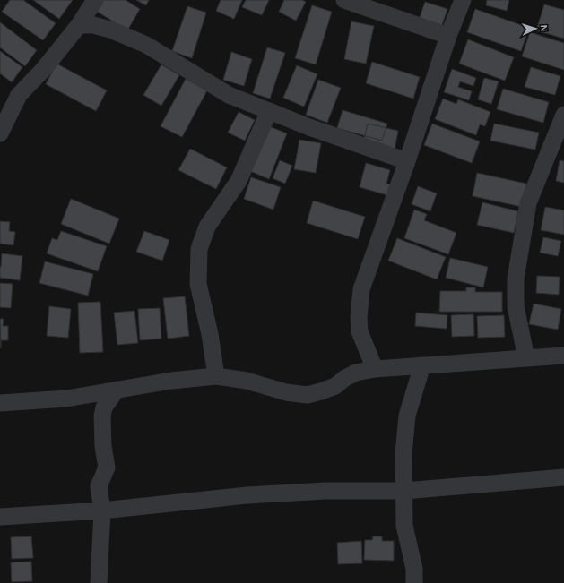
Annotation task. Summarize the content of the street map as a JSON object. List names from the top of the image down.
{
  "north": "right"
}
